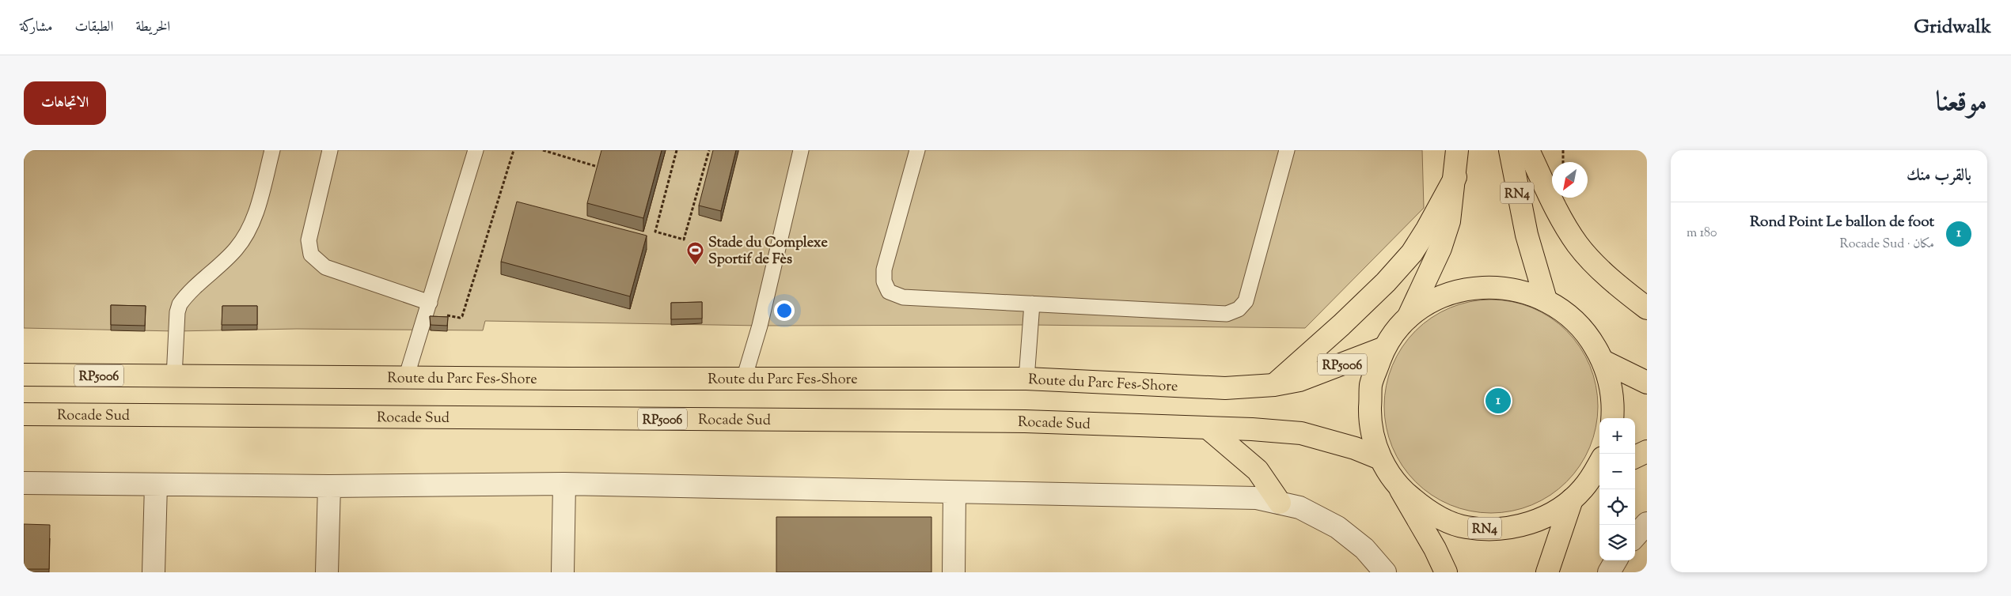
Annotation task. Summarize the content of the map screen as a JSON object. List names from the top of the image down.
{
  "streets": {
    "main road": [
      "RN4",
      "RP5006",
      "Route du Parc Fes-Shore",
      "Rocade Sud"
    ]
  },
  "crossings": [
    ["RN4", "Route du Parc Fes-Shore"],
    ["RN4", "Rocade Sud"],
    ["RP5006", "Route du Parc Fes-Shore"]
  ],
  "places": {
    "sports": ["Stade du Complexe Sportif de Fès"]
  },
  "north": "bottom left",
  "page": {
    "header": "Gridwalk",
    "nav": ["الخريطة", "الطبقات", "مشاركة"],
    "title": "موقعنا",
    "buttons": "الاتجاهات",
    "heading": "بالقرب منك",
    "list": [
      {
        "mark": "1",
        "name": "Rond Point Le ballon de foot",
        "note": "مكان · Rocade Sud",
        "value": "180 m"
      }
    ],
    "pins": "1",
    "map_buttons": ["+", "−"]
  }
}
